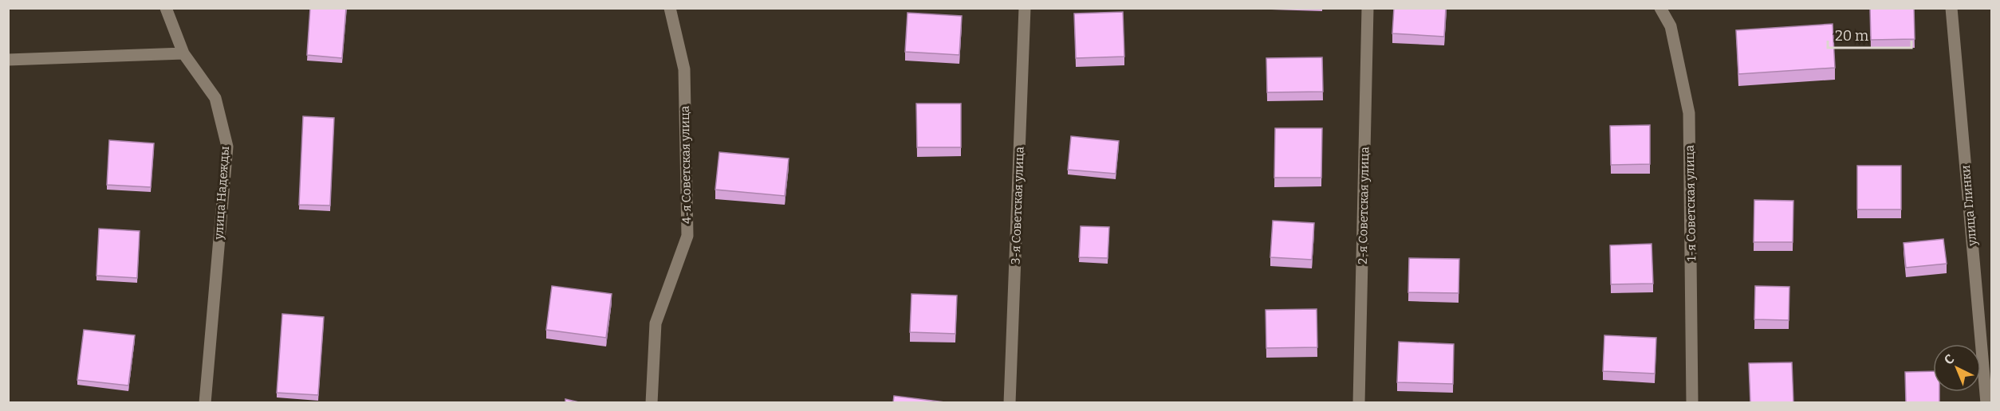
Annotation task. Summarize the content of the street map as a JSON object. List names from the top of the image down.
{
  "streets": {
    "street": [
      "4-я Советская улица",
      "улица Надежды",
      "1-я Советская улица",
      "3-я Советская улица",
      "2-я Советская улица",
      "улица Глинки"
    ]
  },
  "scale_bar": "20 m",
  "north": "top left"
}
